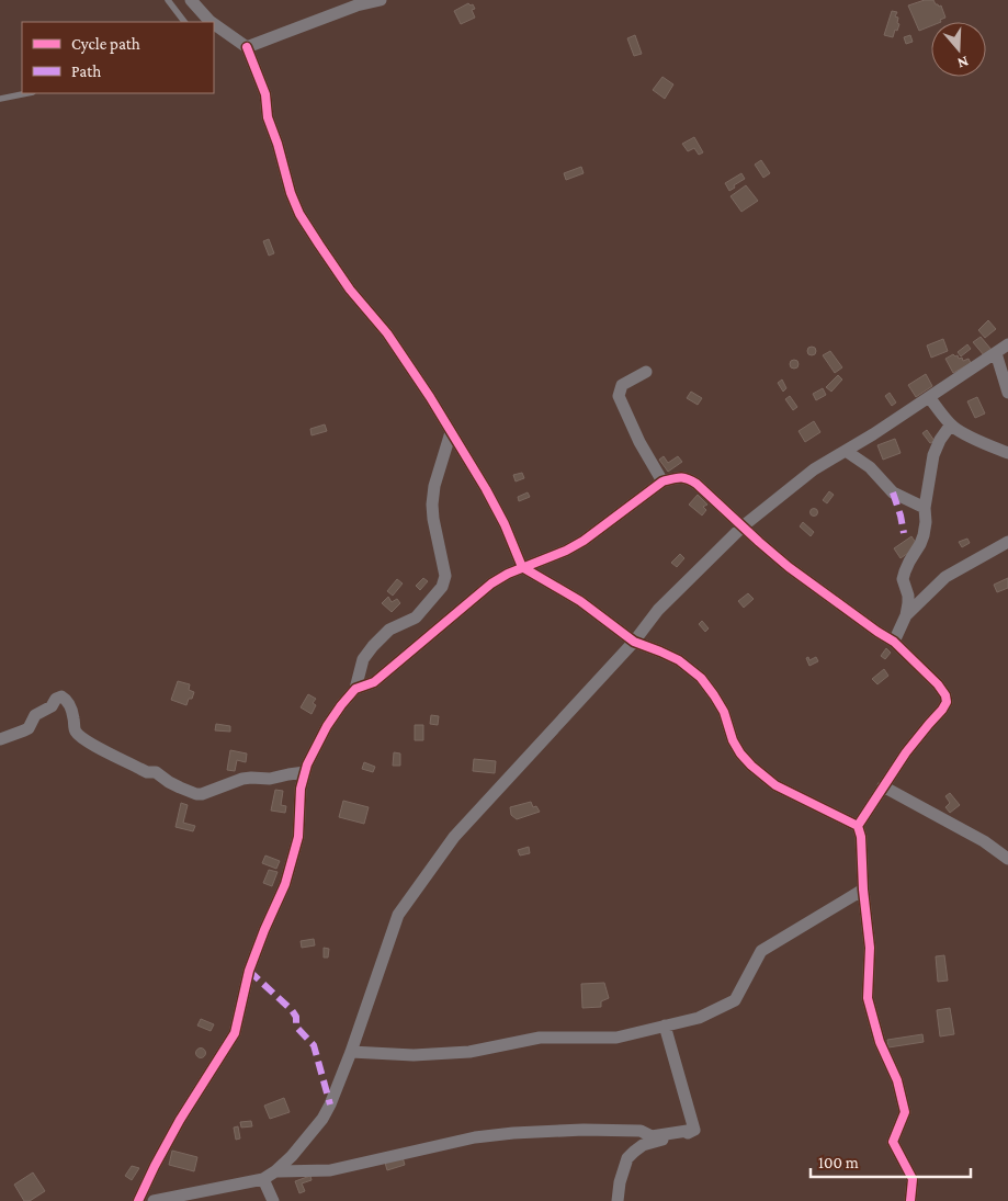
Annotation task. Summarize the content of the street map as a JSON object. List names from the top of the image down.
{
  "legend": ["Cycle path", "Path"],
  "scale_bar": "100 m",
  "north": "bottom"
}
